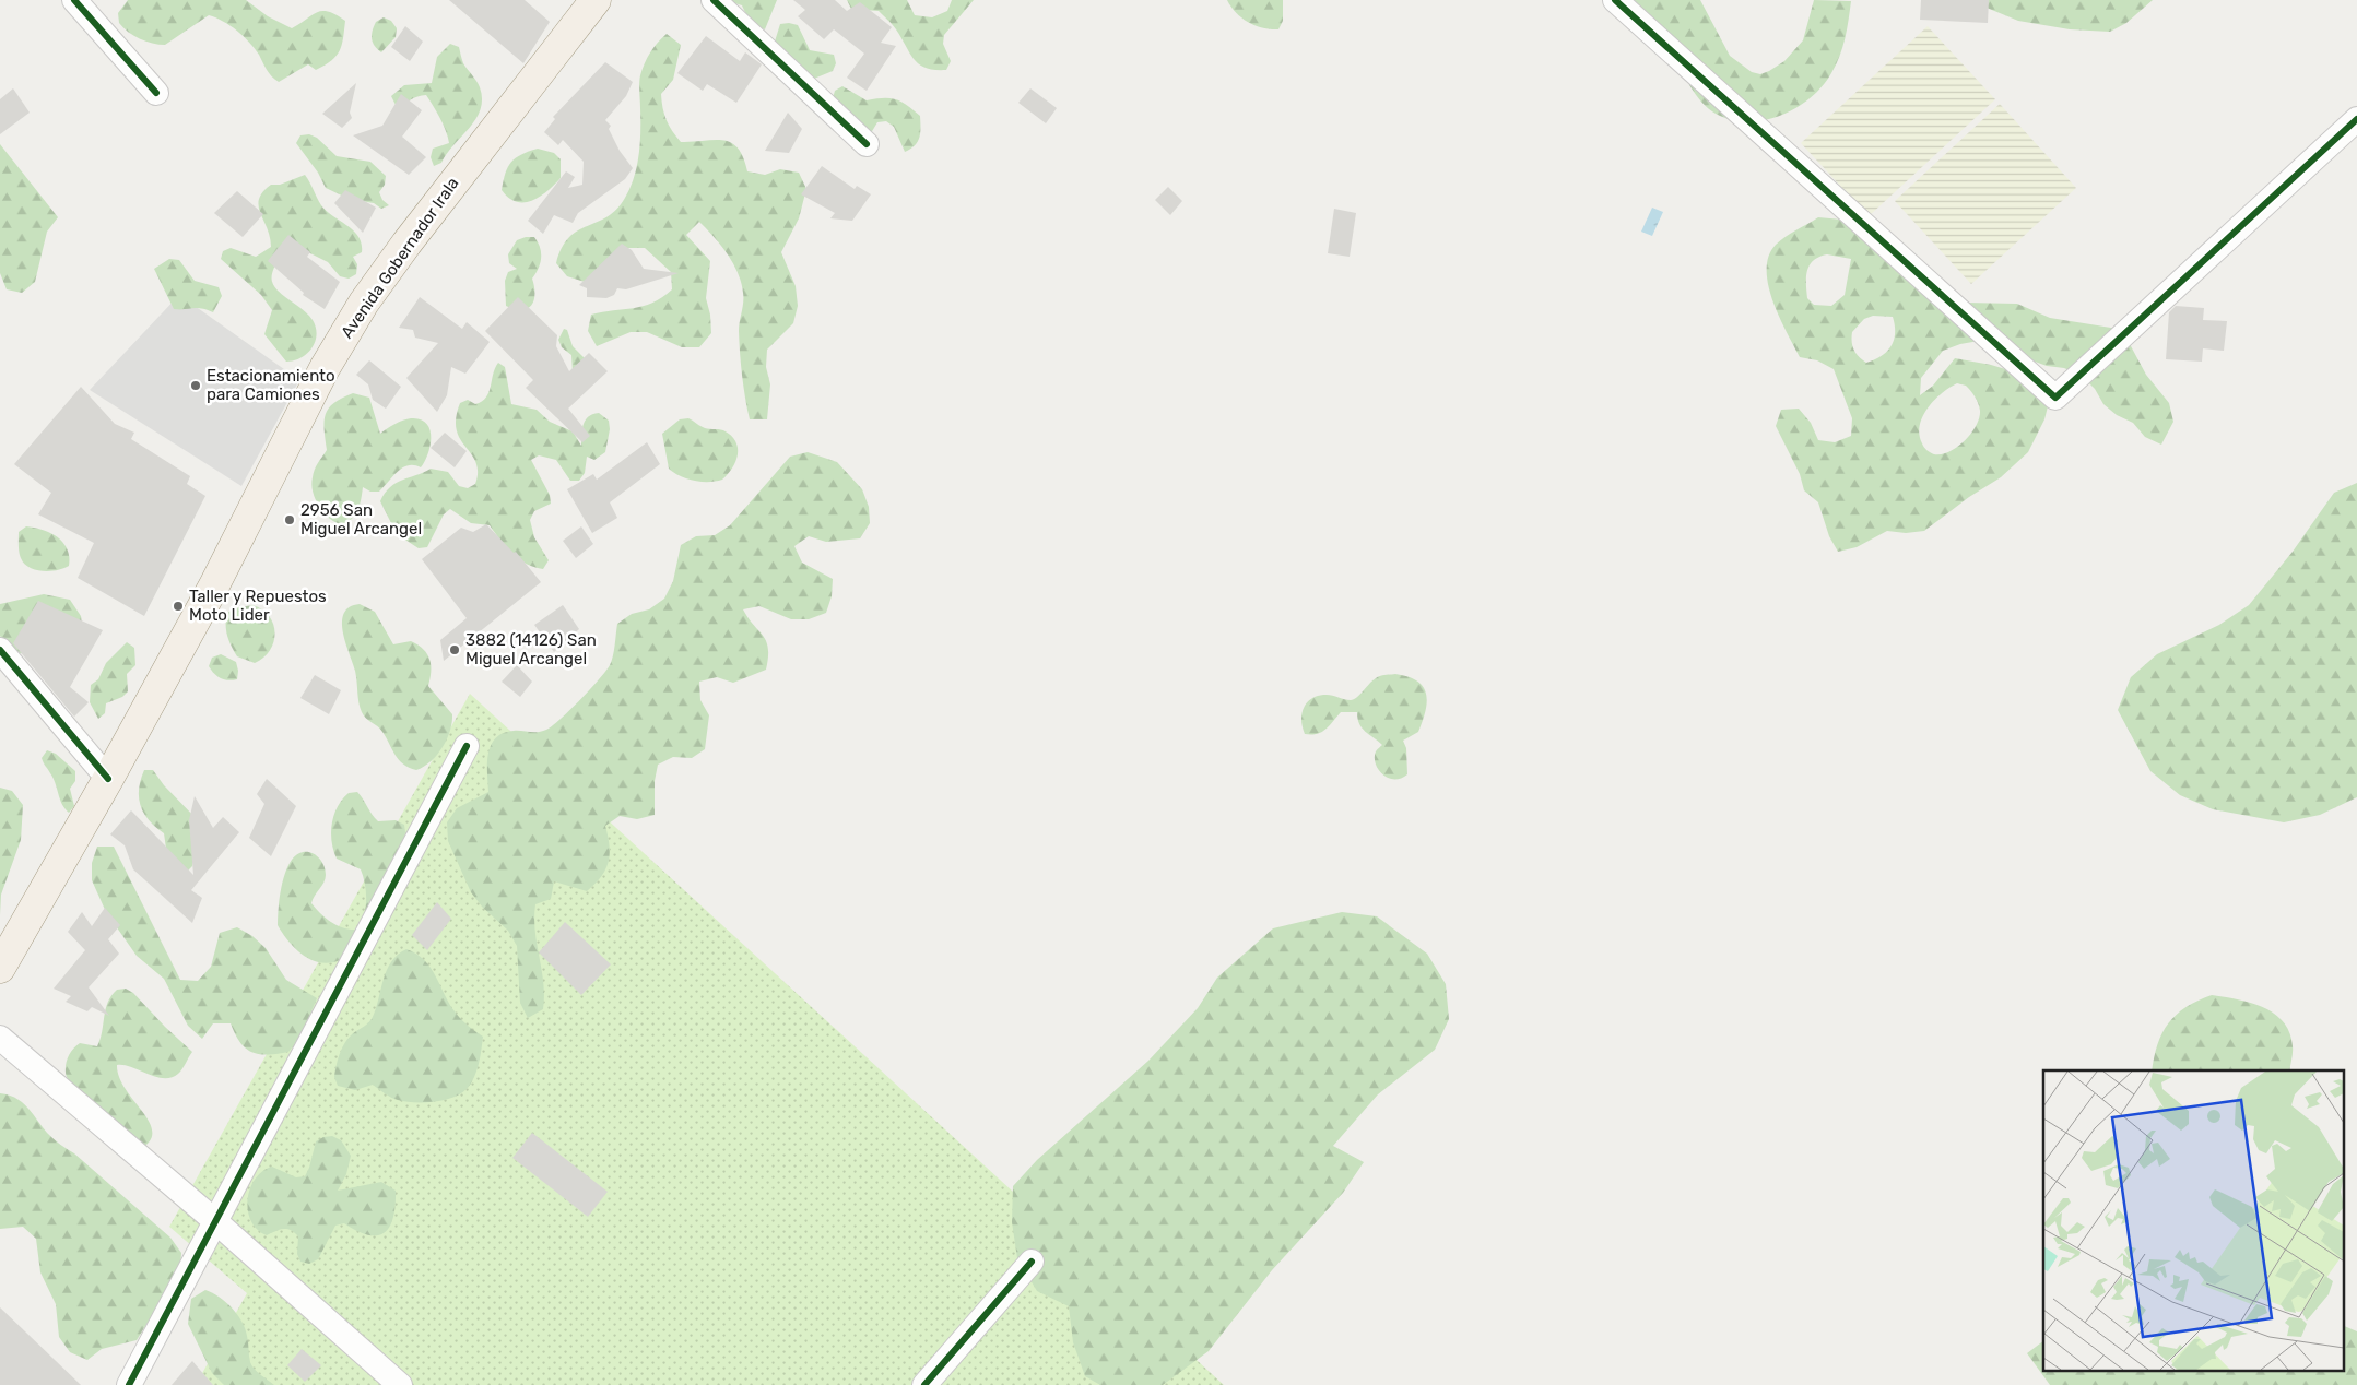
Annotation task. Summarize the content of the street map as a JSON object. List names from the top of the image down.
{
  "streets": {
    "main road": ["Avenida Gobernador Irala"]
  },
  "places": [
    "Estacionamiento para Camiones",
    "2956 San Miguel Arcangel",
    "Taller y Repuestos Moto Lider",
    "3882 (14126) San Miguel Arcangel"
  ]
}
